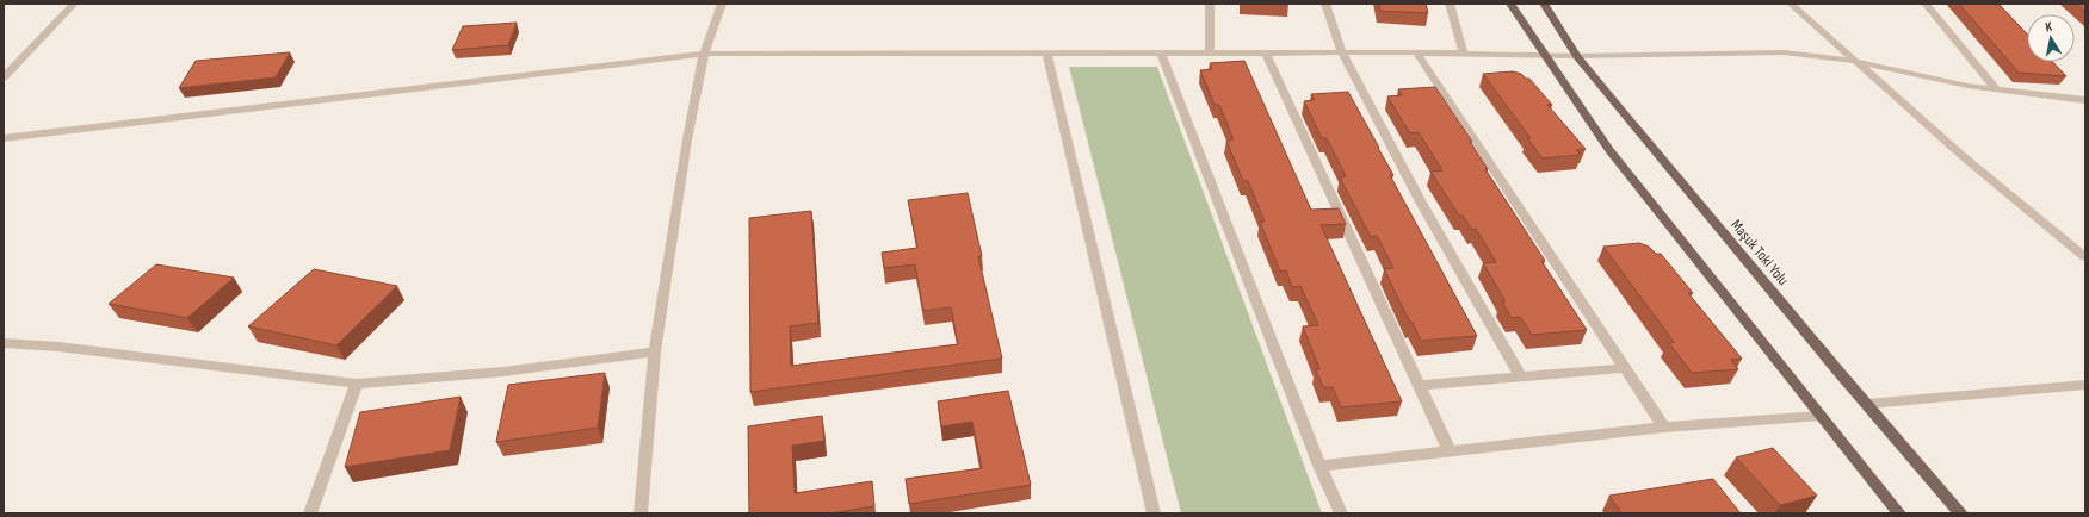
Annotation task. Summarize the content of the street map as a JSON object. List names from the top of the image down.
{
  "streets": {
    "main road": ["Maşuk Toki Yolu"]
  },
  "north": "top"
}
